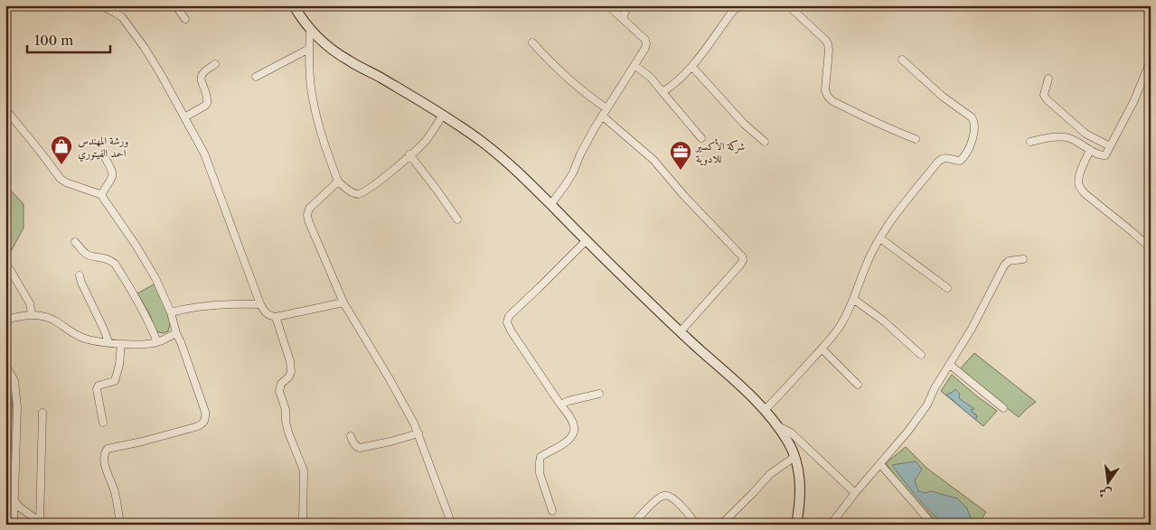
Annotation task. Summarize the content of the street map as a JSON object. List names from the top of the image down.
{
  "places": {
    "shop": ["ورشة المهندس احمد الفيتوري"],
    "office": ["شركة الأكسير للادوية"]
  },
  "scale_bar": "100 m",
  "north": "bottom"
}
